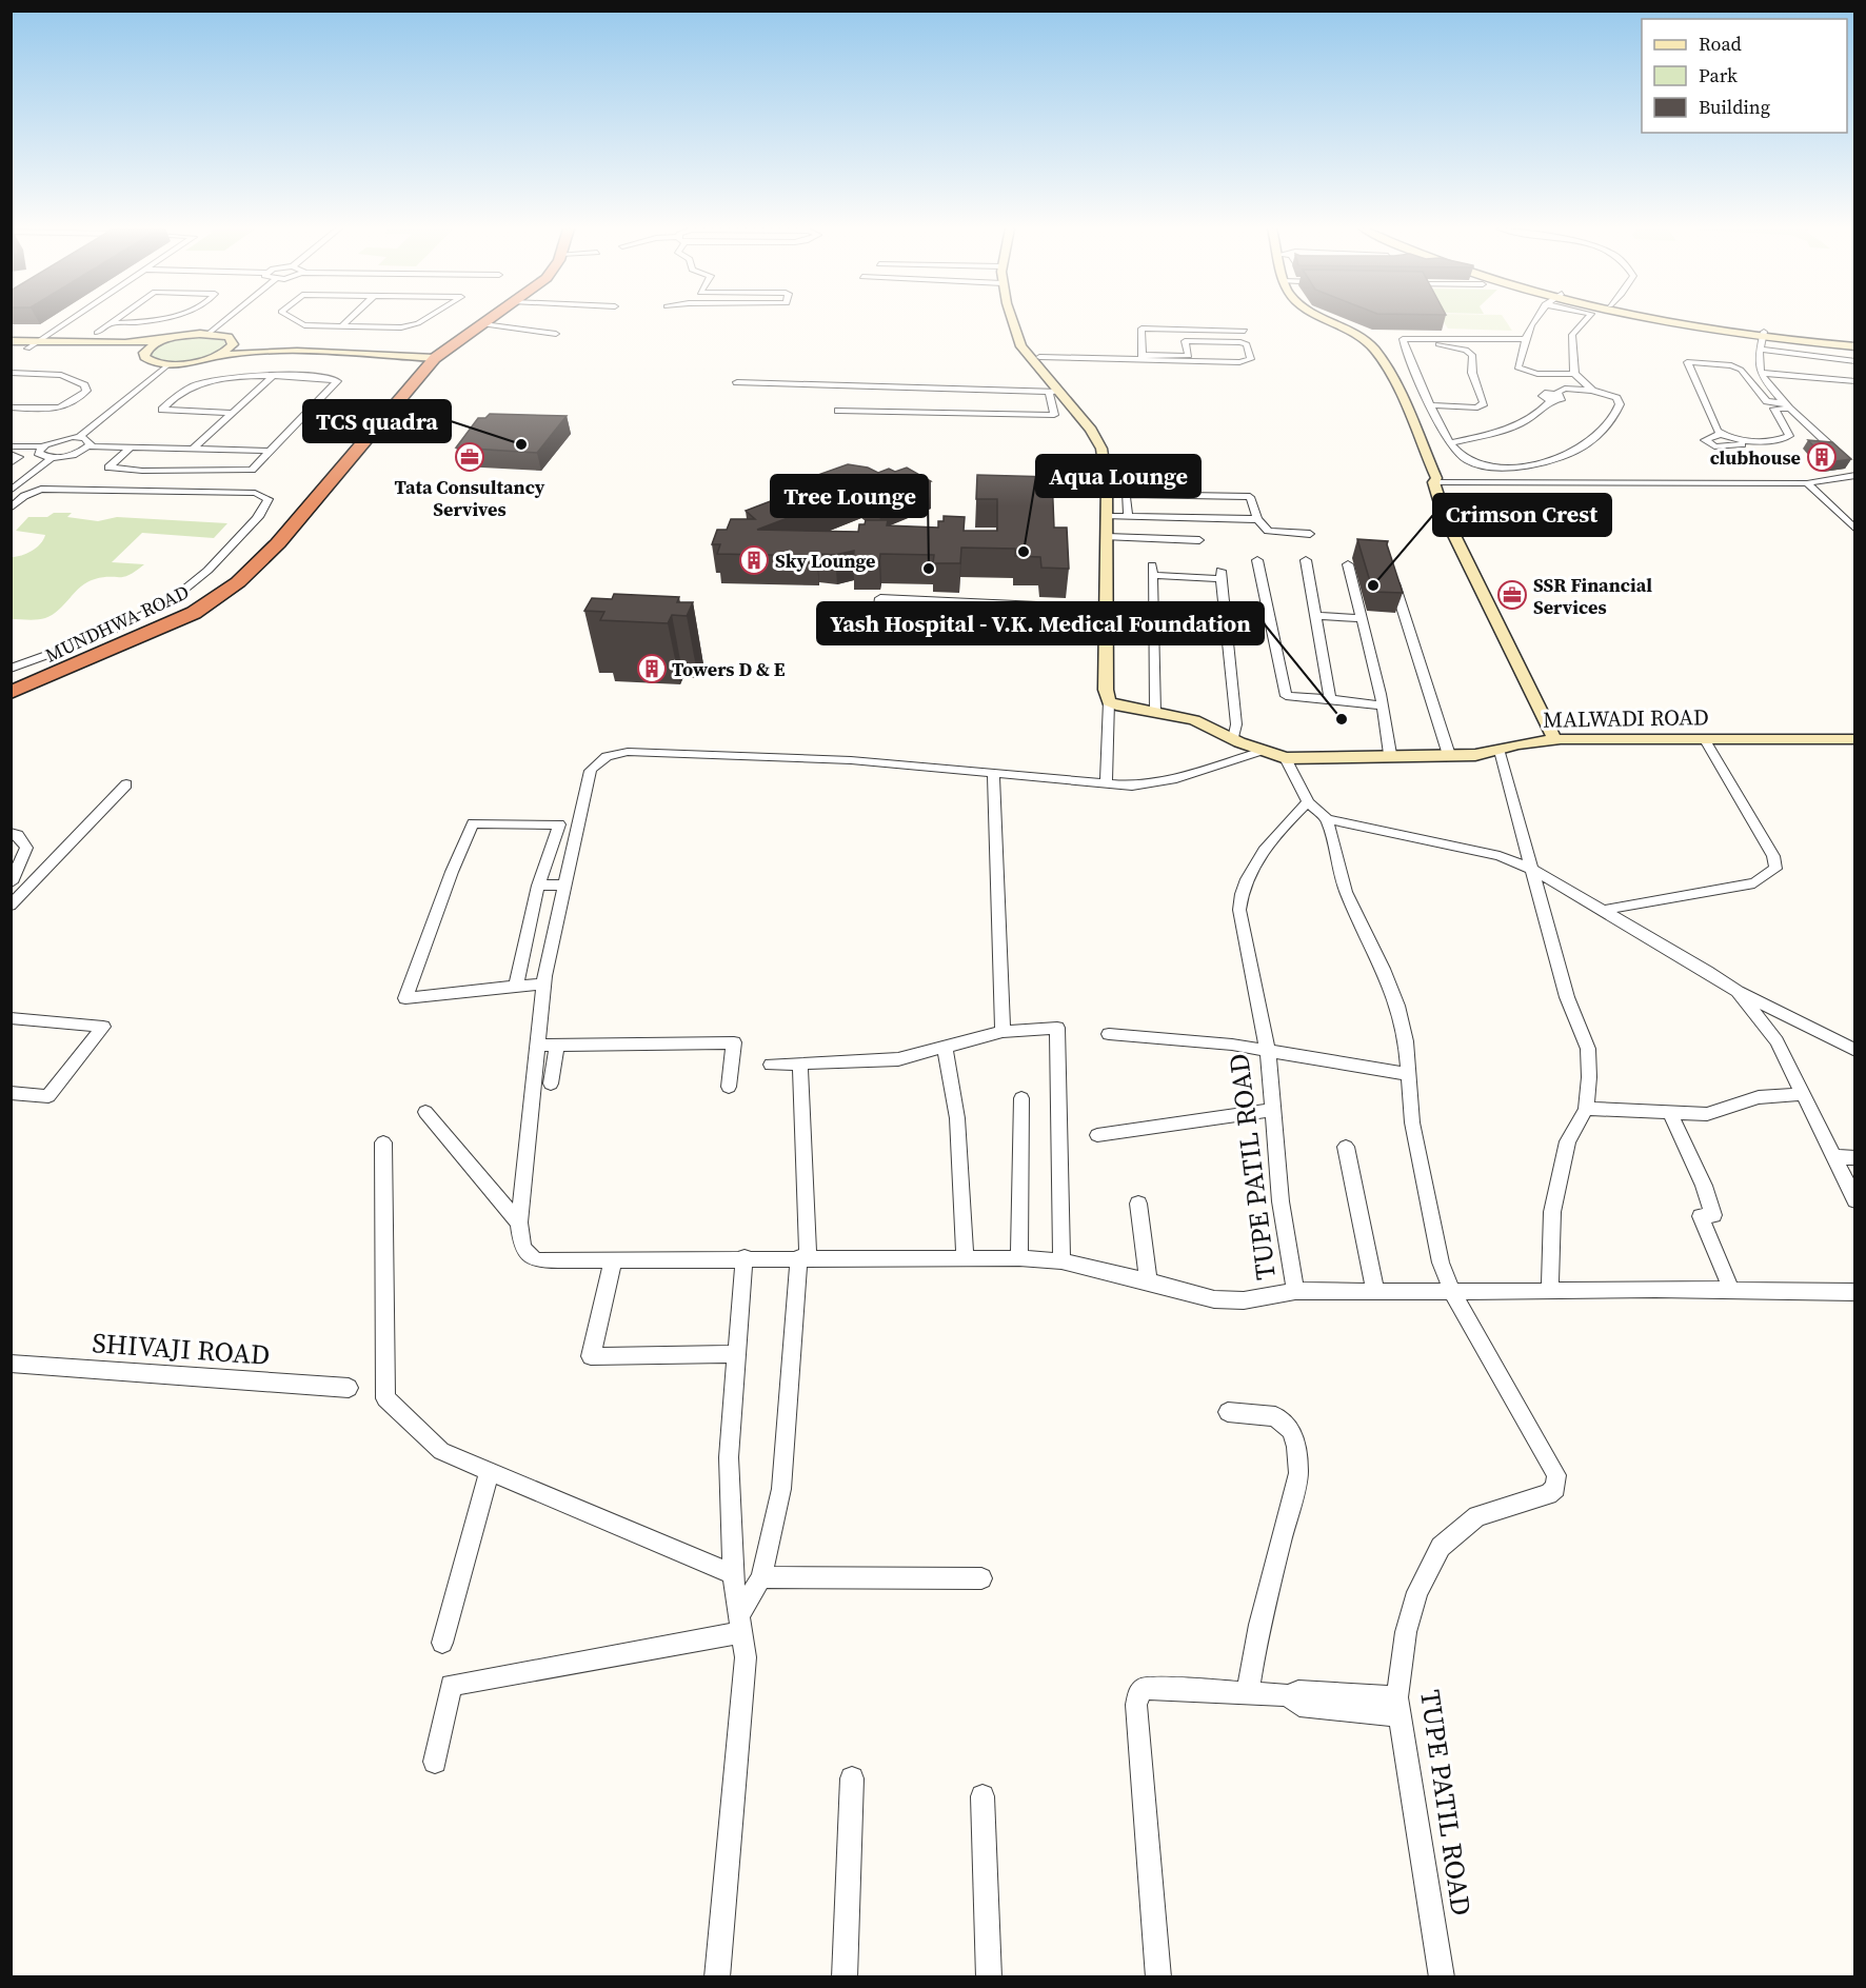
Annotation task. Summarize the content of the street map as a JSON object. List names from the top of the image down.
{
  "streets": {
    "highway": ["MUNDHWA ROAD"],
    "street": ["MALWADI ROAD", "TUPE PATIL ROAD", "SHIVAJI ROAD"]
  },
  "places": {
    "other": [
      "TCS quadra",
      "Aqua Lounge",
      "Tree Lounge",
      "Crimson Crest",
      "Yash Hospital - V.K. Medical Foundation"
    ],
    "office": ["Tata Consultancy Servives", "SSR Financial Services"],
    "building": ["clubhouse", "Sky Lounge", "Towers D & E"]
  },
  "legend": ["Road", "Park", "Building"]
}
